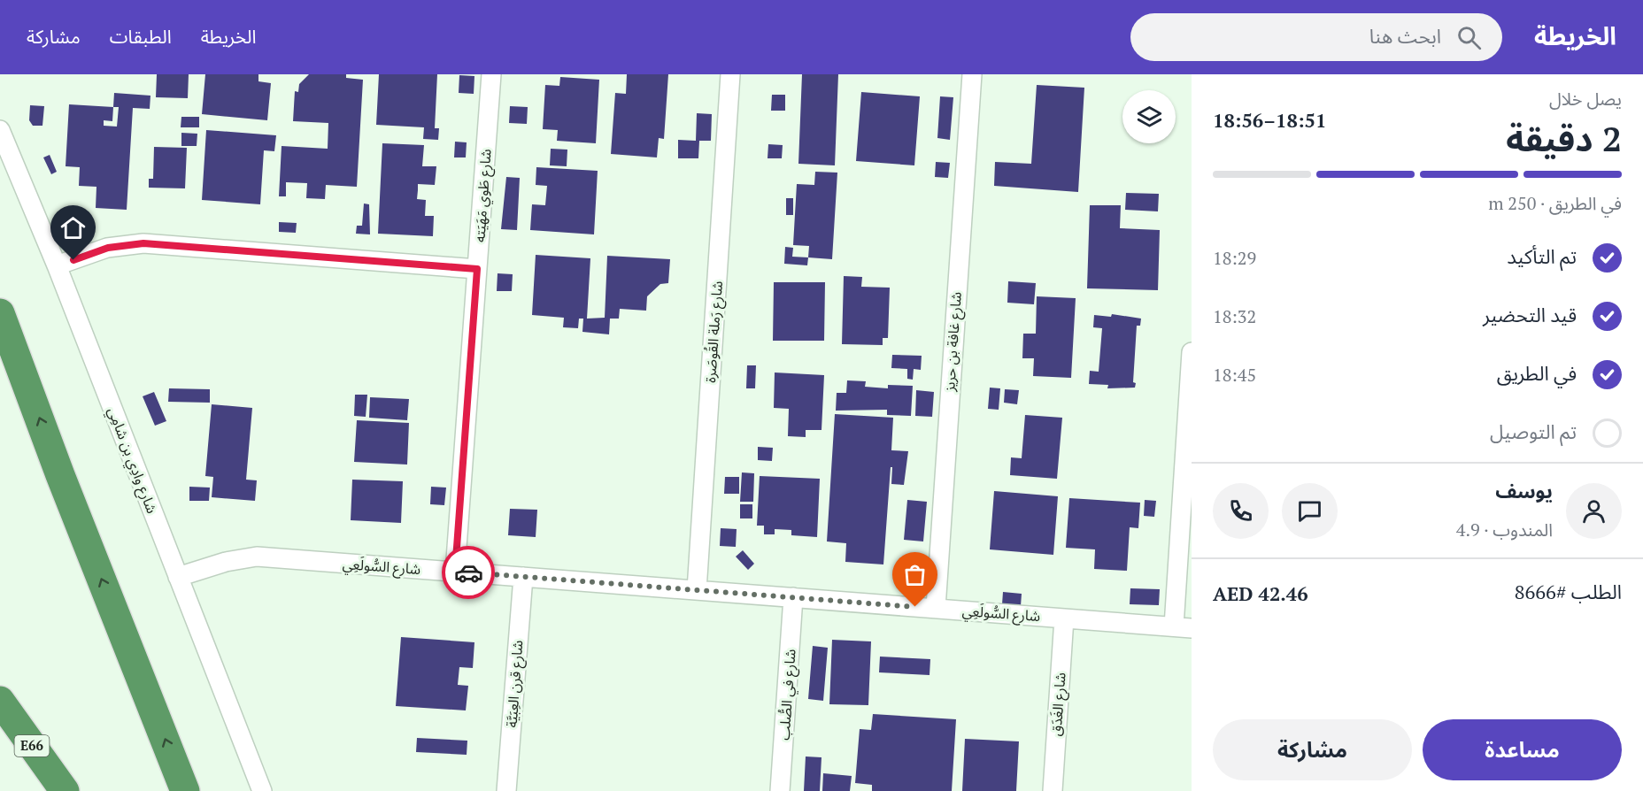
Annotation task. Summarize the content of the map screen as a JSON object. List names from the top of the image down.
{
  "streets": {
    "highway": ["E66"],
    "street": [
      "شارع طَوي مَهَيَته",
      "شارع رَملة القُوصَرة",
      "شارع غافة بن حريز",
      "شارع وادِي بن شامِي",
      "شارع السُّولَعِي",
      "شارع قرن العِبَيَّة",
      "شارع في الصُّلب",
      "شارع الغَدَق"
    ]
  },
  "crossings": [
    ["شارع طَوي مَهَيَته", "شارع السُّولَعِي"],
    ["شارع رَملة القُوصَرة", "شارع السُّولَعِي"],
    ["شارع غافة بن حريز", "شارع السُّولَعِي"],
    ["شارع وادِي بن شامِي", "شارع السُّولَعِي"],
    ["شارع السُّولَعِي", "شارع قرن العِبَيَّة"],
    ["شارع السُّولَعِي", "شارع في الصُّلب"],
    ["شارع السُّولَعِي", "شارع الغَدَق"]
  ],
  "page": {
    "header": "الخريطة",
    "search": "ابحث هنا",
    "nav": ["الخريطة", "الطبقات", "مشاركة"],
    "heading": ["2 دقيقة", "يصل خلال", "18:51–18:56"],
    "panel": [
      "يوسف",
      "المندوب · 4.9",
      "الطلب #8666",
      "AED 42.46"
    ],
    "bar": "في الطريق · 250 m",
    "list": [
      ["تم التأكيد", "18:29"],
      ["قيد التحضير", "18:32"],
      ["في الطريق", "18:45"],
      "تم التوصيل"
    ],
    "buttons": ["مساعدة", "مشاركة"]
  }
}
